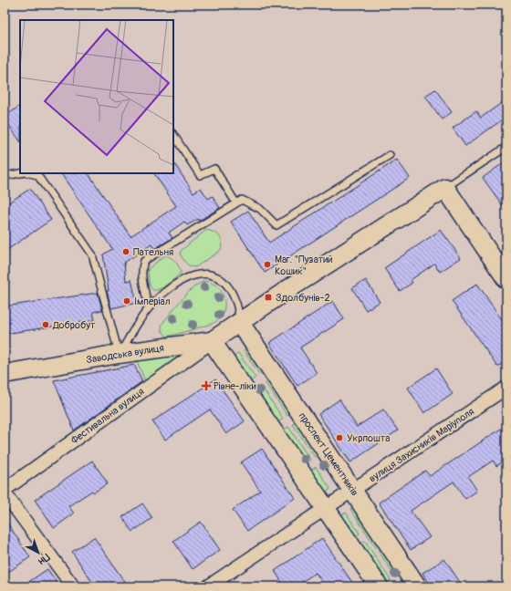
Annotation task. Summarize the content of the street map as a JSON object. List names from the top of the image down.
{
  "streets": {
    "street": [
      "Заводська вулиця",
      "Фестивальна вулиця",
      "вулиця Захисників Маріуполя",
      "проспект Цементників"
    ]
  },
  "crossings": [
    ["Заводська вулиця", "Фестивальна вулиця"],
    ["Заводська вулиця", "проспект Цементників"],
    ["вулиця Захисників Маріуполя", "проспект Цементників"]
  ],
  "places": {
    "other": [
      "Пательня",
      "Маг. \"Пузатий Кошик\"",
      "Імперіал",
      "Добробут",
      "Укрпошта"
    ],
    "transit": ["Здолбунів-2"],
    "health": ["Рівне-ліки"]
  },
  "north": "bottom right"
}
